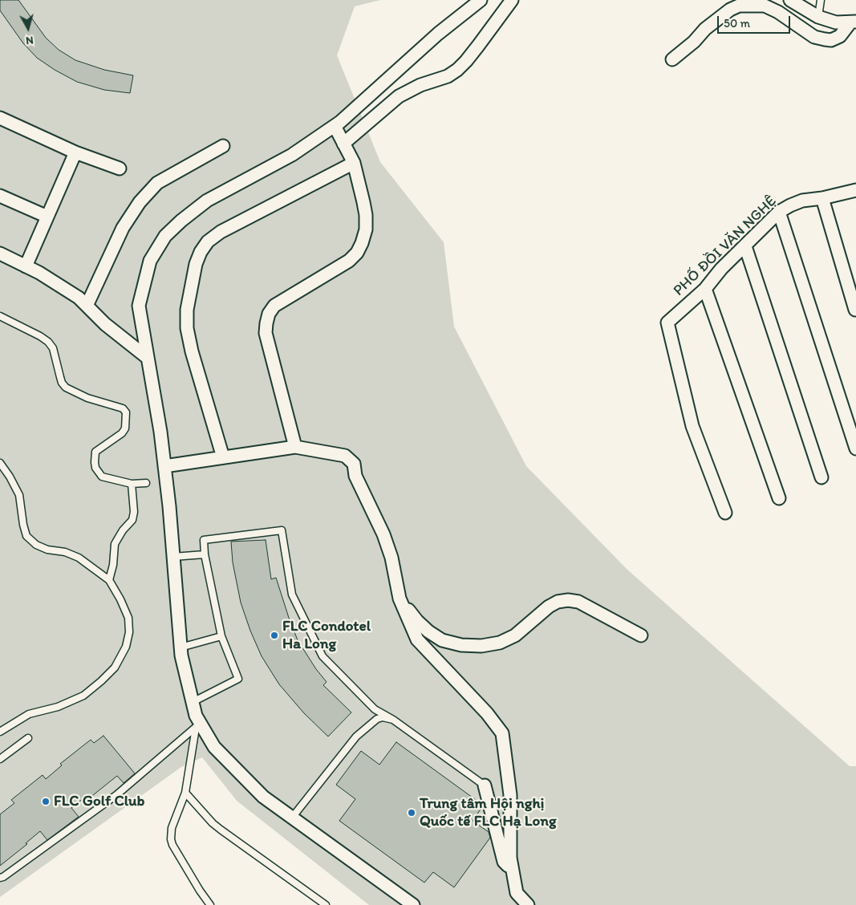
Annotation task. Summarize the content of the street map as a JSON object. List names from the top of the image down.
{
  "streets": {
    "street": ["PHỐ ĐỒI VĂN NGHỆ"]
  },
  "places": ["FLC Condotel Ha Long", "FLC Golf Club", "Trung tâm Hội nghị Quốc tế FLC Hạ Long"],
  "scale_bar": "50 m",
  "north": "bottom"
}
